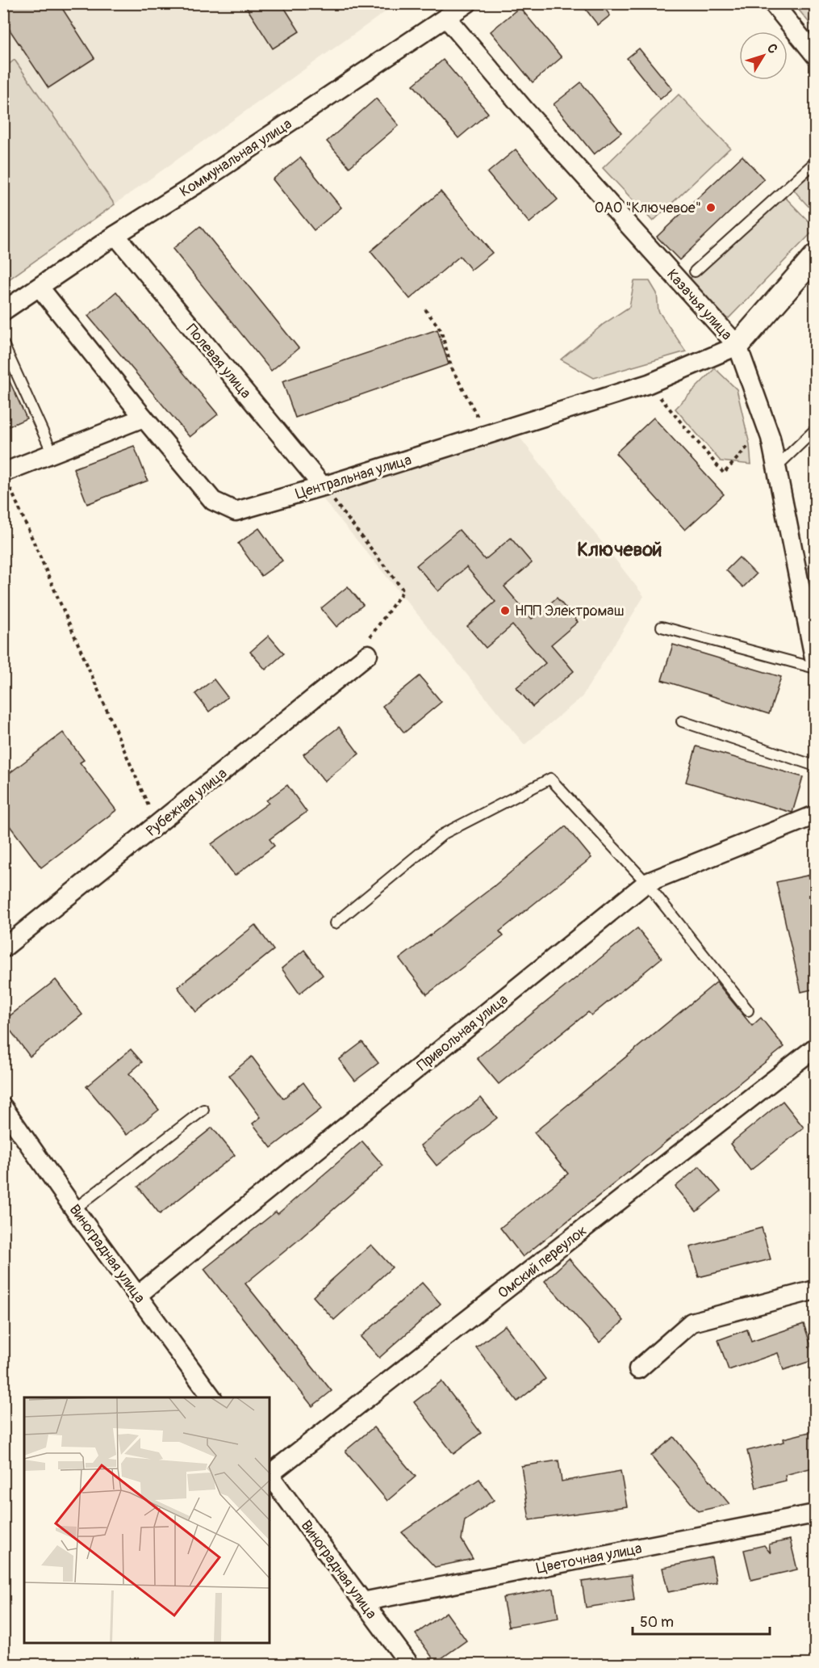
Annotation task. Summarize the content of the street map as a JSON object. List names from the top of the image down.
{
  "streets": {
    "street": [
      "Коммунальная улица",
      "Казачья улица",
      "Полевая улица",
      "Центральная улица",
      "Рубежная улица",
      "Привольная улица",
      "Виноградная улица",
      "Омский переулок",
      "Цветочная улица"
    ]
  },
  "crossings": [
    ["Коммунальная улица", "Казачья улица"],
    ["Коммунальная улица", "Полевая улица"],
    ["Коммунальная улица", "Центральная улица"],
    ["Казачья улица", "Центральная улица"],
    ["Полевая улица", "Центральная улица"],
    ["Привольная улица", "Виноградная улица"],
    ["Виноградная улица", "Цветочная улица"]
  ],
  "districts": ["Ключевой"],
  "places": ["ОАО \"Ключевое\"", "НПП Электромаш"],
  "scale_bar": "50 m",
  "north": "top right"
}
